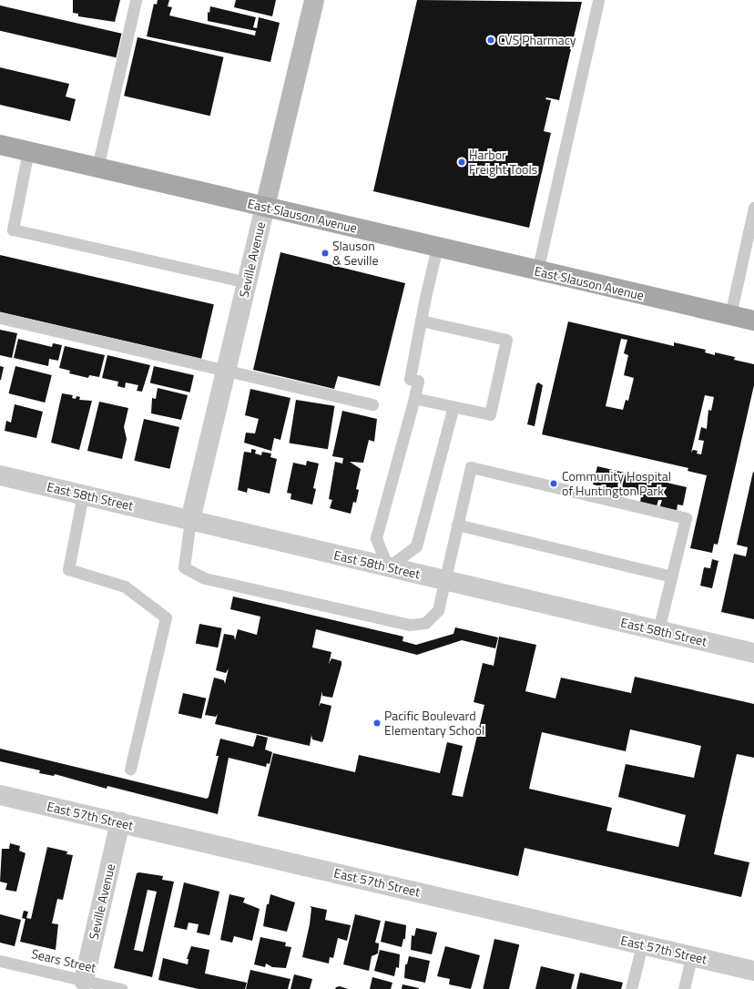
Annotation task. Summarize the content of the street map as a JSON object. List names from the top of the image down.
{
  "streets": {
    "main road": ["East Slauson Avenue"],
    "street": ["Seville Avenue", "East 58th Street", "East 57th Street"],
    "lane": ["Sears Street"]
  },
  "crossings": [
    ["East Slauson Avenue", "Seville Avenue"],
    ["Seville Avenue", "East 58th Street"],
    ["Seville Avenue", "East 57th Street"],
    ["Seville Avenue", "Sears Street"]
  ],
  "places": [
    "CVS Pharmacy",
    "Harbor Freight Tools",
    "Slauson & Seville",
    "Community Hospital of Huntington Park",
    "Pacific Boulevard Elementary School"
  ]
}
